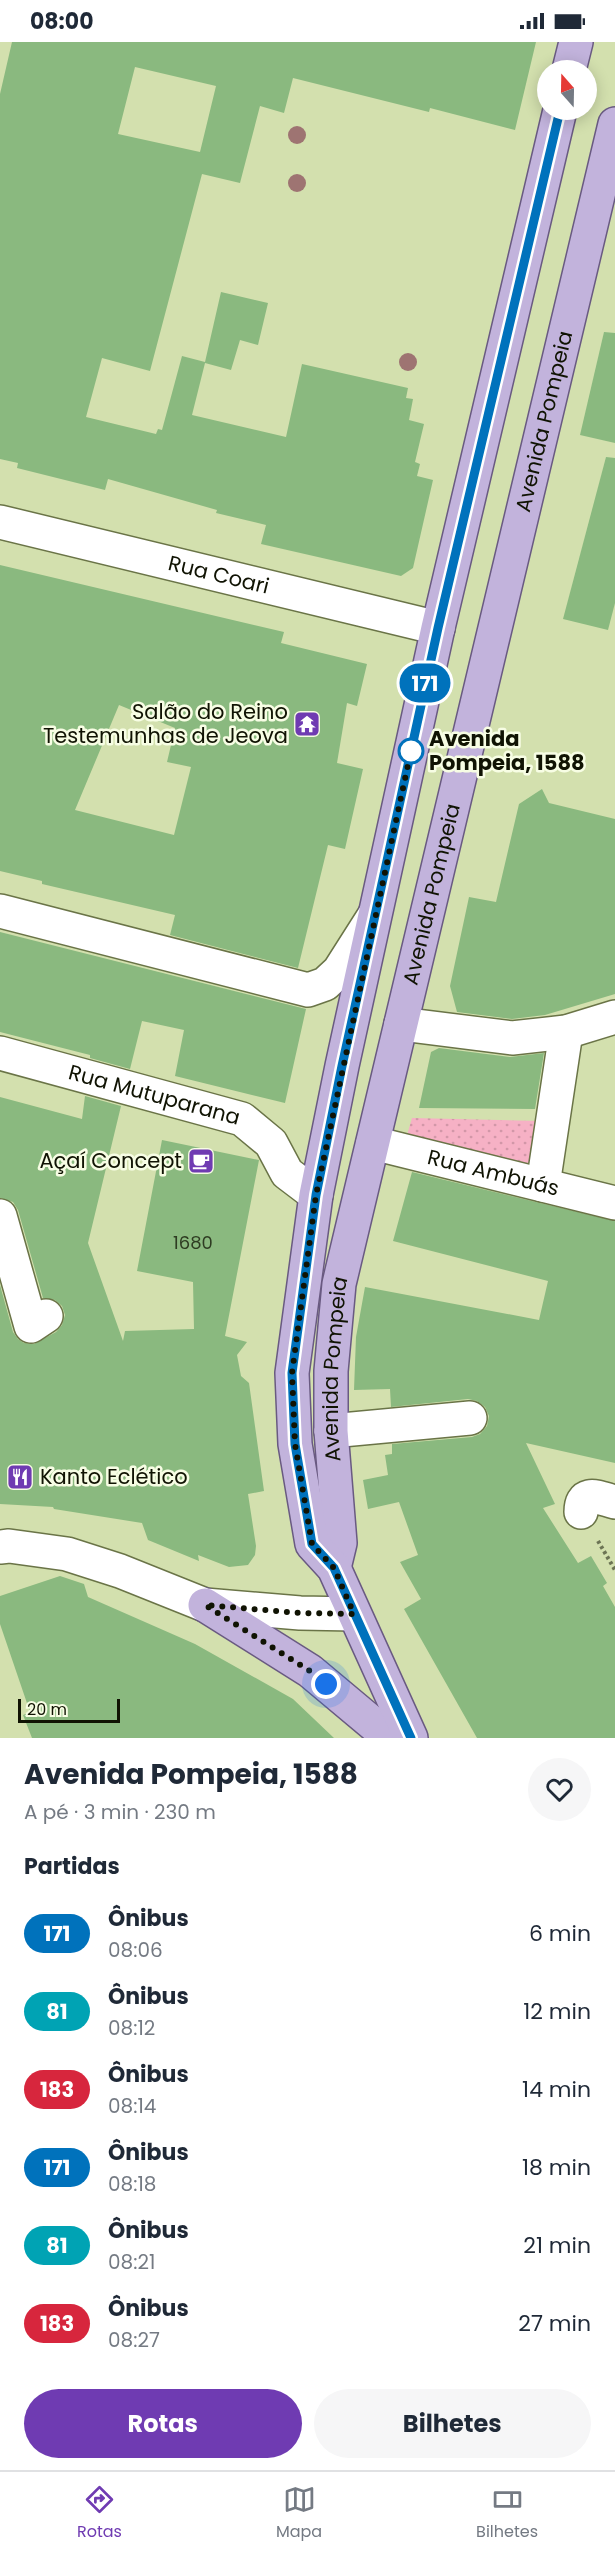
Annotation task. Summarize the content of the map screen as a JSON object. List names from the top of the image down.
{
  "streets": {
    "main road": ["Avenida Pompeia"],
    "street": ["Rua Coari", "Rua Mutuparana", "Rua Ambuás"]
  },
  "crossings": [
    ["Avenida Pompeia", "Rua Ambuás"]
  ],
  "places": {
    "temple": ["Salão do Reino Testemunhas de Jeova"],
    "other": ["Avenida Pompeia, 1588"],
    "cafe": ["Açaí Concept"],
    "restaurant": ["Kanto Eclético"]
  },
  "lines": ["bus line 171"],
  "house_numbers": ["1680"],
  "scale_bar": "20 m",
  "north": "top",
  "page": {
    "status": "08:00",
    "on_map": "171",
    "scale": "20 m",
    "heading": [
      ["Avenida Pompeia, 1588", "A pé · 3 min · 230 m"],
      "Partidas"
    ],
    "list": [
      {
        "mark": "171",
        "name": "Ônibus",
        "note": "08:06",
        "value": "6 min"
      },
      {
        "mark": "81",
        "name": "Ônibus",
        "note": "08:12",
        "value": "12 min"
      },
      {
        "mark": "183",
        "name": "Ônibus",
        "note": "08:14",
        "value": "14 min"
      },
      {
        "mark": "171",
        "name": "Ônibus",
        "note": "08:18",
        "value": "18 min"
      },
      {
        "mark": "81",
        "name": "Ônibus",
        "note": "08:21",
        "value": "21 min"
      },
      {
        "mark": "183",
        "name": "Ônibus",
        "note": "08:27",
        "value": "27 min"
      }
    ],
    "buttons": ["Rotas", "Bilhetes"],
    "tabs": ["Rotas", "Mapa", "Bilhetes"]
  }
}
